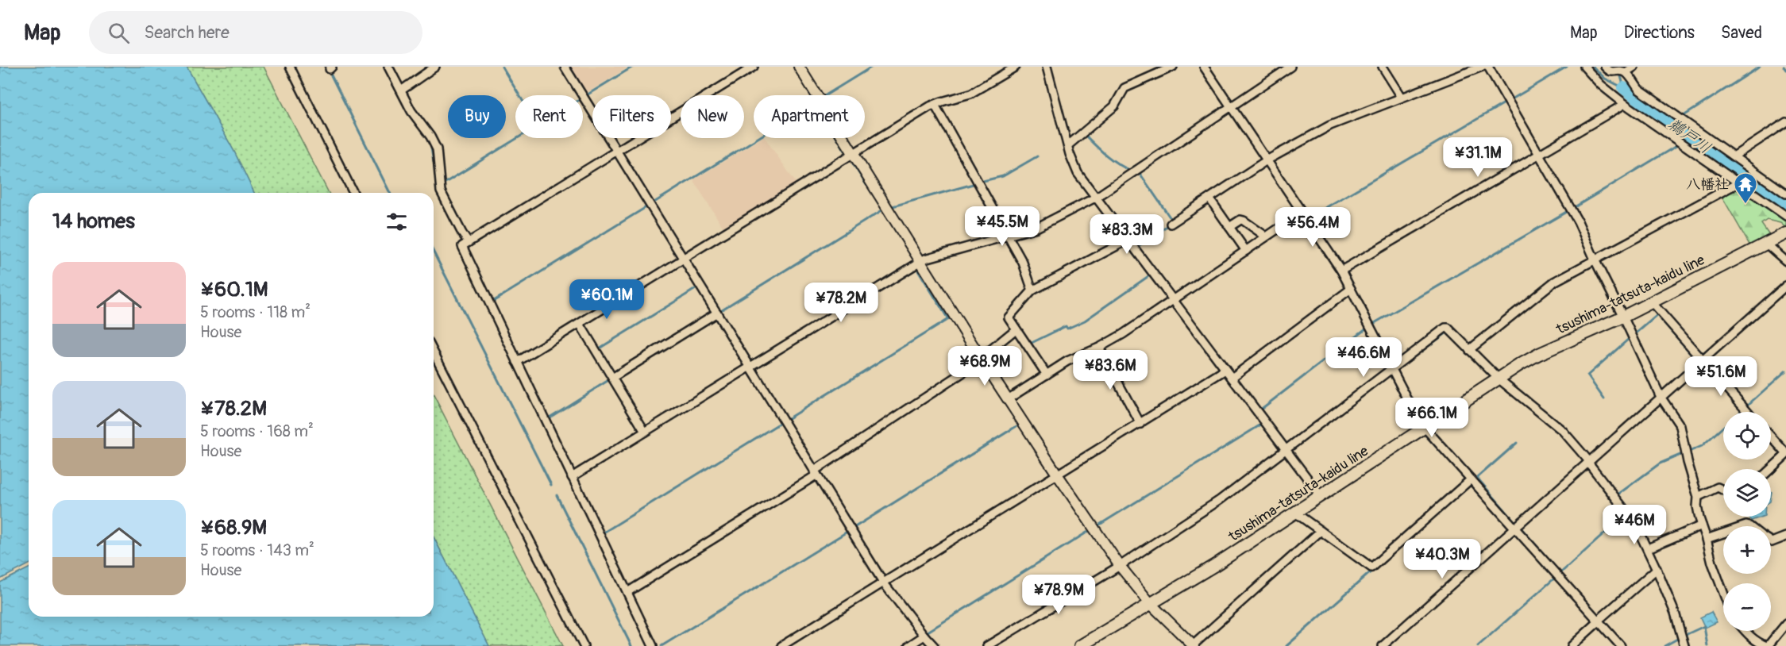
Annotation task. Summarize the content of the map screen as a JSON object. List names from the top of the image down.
{
  "streets": {
    "main road": ["tsushima-tatsuta-kaidu line"]
  },
  "water": ["鵜戸川"],
  "places": {
    "temple": ["八幡社"]
  },
  "page": {
    "header": "Map",
    "search": "Search here",
    "nav": ["Map", "Directions", "Saved"],
    "chip": [
      "Buy",
      "Rent",
      "Filters",
      "New",
      "Apartment"
    ],
    "price": [
      "¥31.1M",
      "¥45.5M",
      "¥56.4M",
      "¥83.3M",
      "¥60.1M",
      "¥78.2M",
      "¥46.6M",
      "¥68.9M",
      "¥83.6M",
      "¥51.6M",
      "¥66.1M",
      "¥46M",
      "¥40.3M",
      "¥78.9M"
    ],
    "heading": "14 homes",
    "list": [
      {
        "name": "¥60.1M",
        "note": "5 rooms · 118 m² · House"
      },
      {
        "name": "¥78.2M",
        "note": "5 rooms · 168 m² · House"
      },
      {
        "name": "¥68.9M",
        "note": "5 rooms · 143 m² · House"
      }
    ],
    "map_buttons": ["+", "−"]
  }
}
